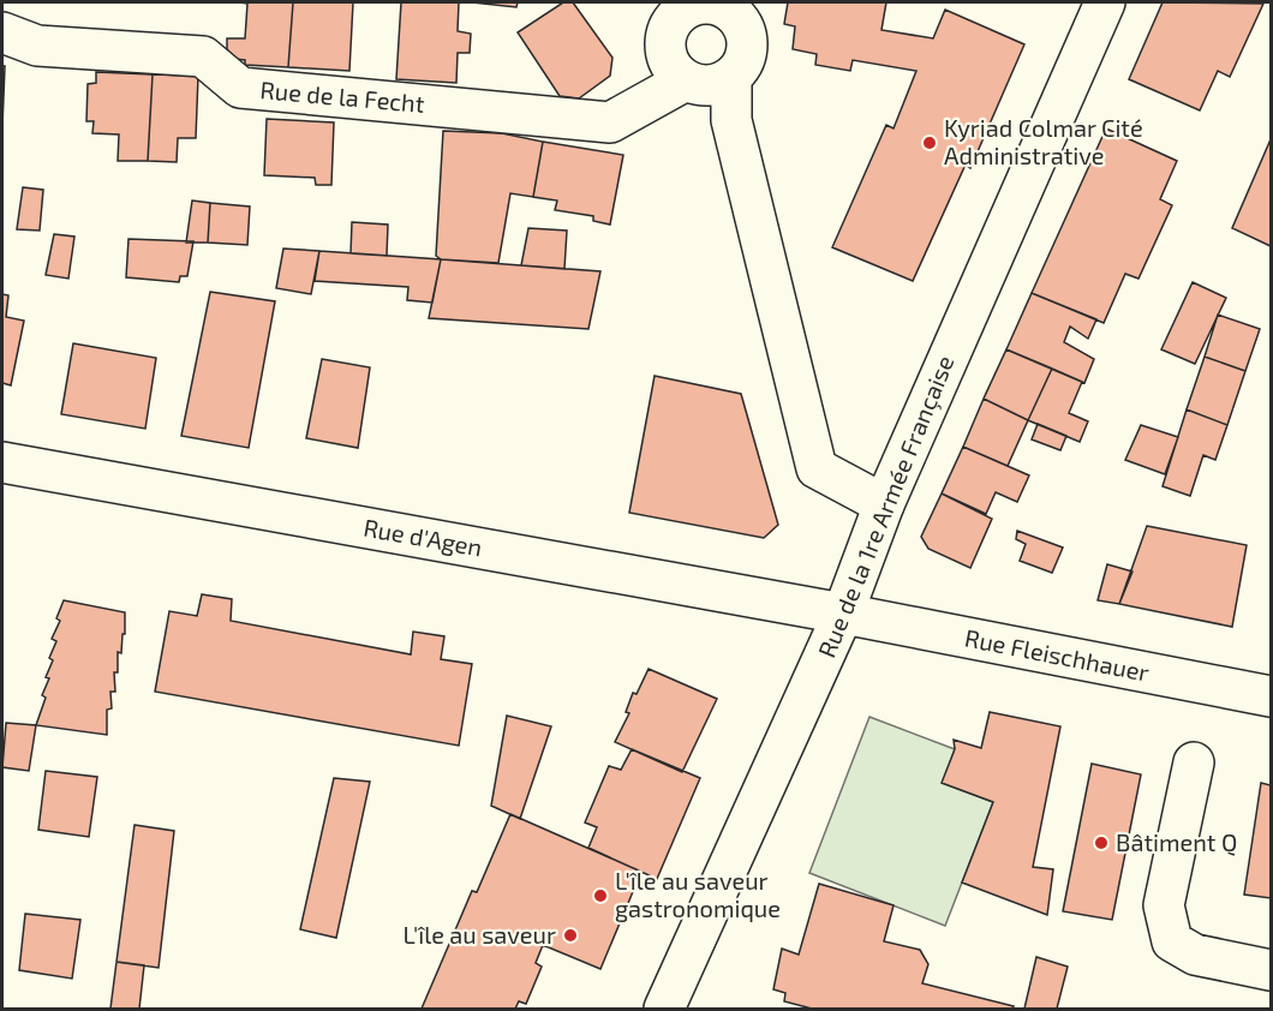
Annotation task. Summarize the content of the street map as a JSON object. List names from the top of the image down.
{
  "streets": {
    "street": [
      "Rue de la Fecht",
      "Rue de la 1re Armée Française",
      "Rue d'Agen",
      "Rue Fleischhauer"
    ]
  },
  "crossings": [
    ["Rue de la 1re Armée Française", "Rue d'Agen"],
    ["Rue de la 1re Armée Française", "Rue Fleischhauer"],
    ["Rue d'Agen", "Rue Fleischhauer"]
  ],
  "places": [
    "Kyriad Colmar Cité Administrative",
    "Bâtiment Q",
    "L'île au saveur gastronomique",
    "L'île au saveur"
  ]
}
